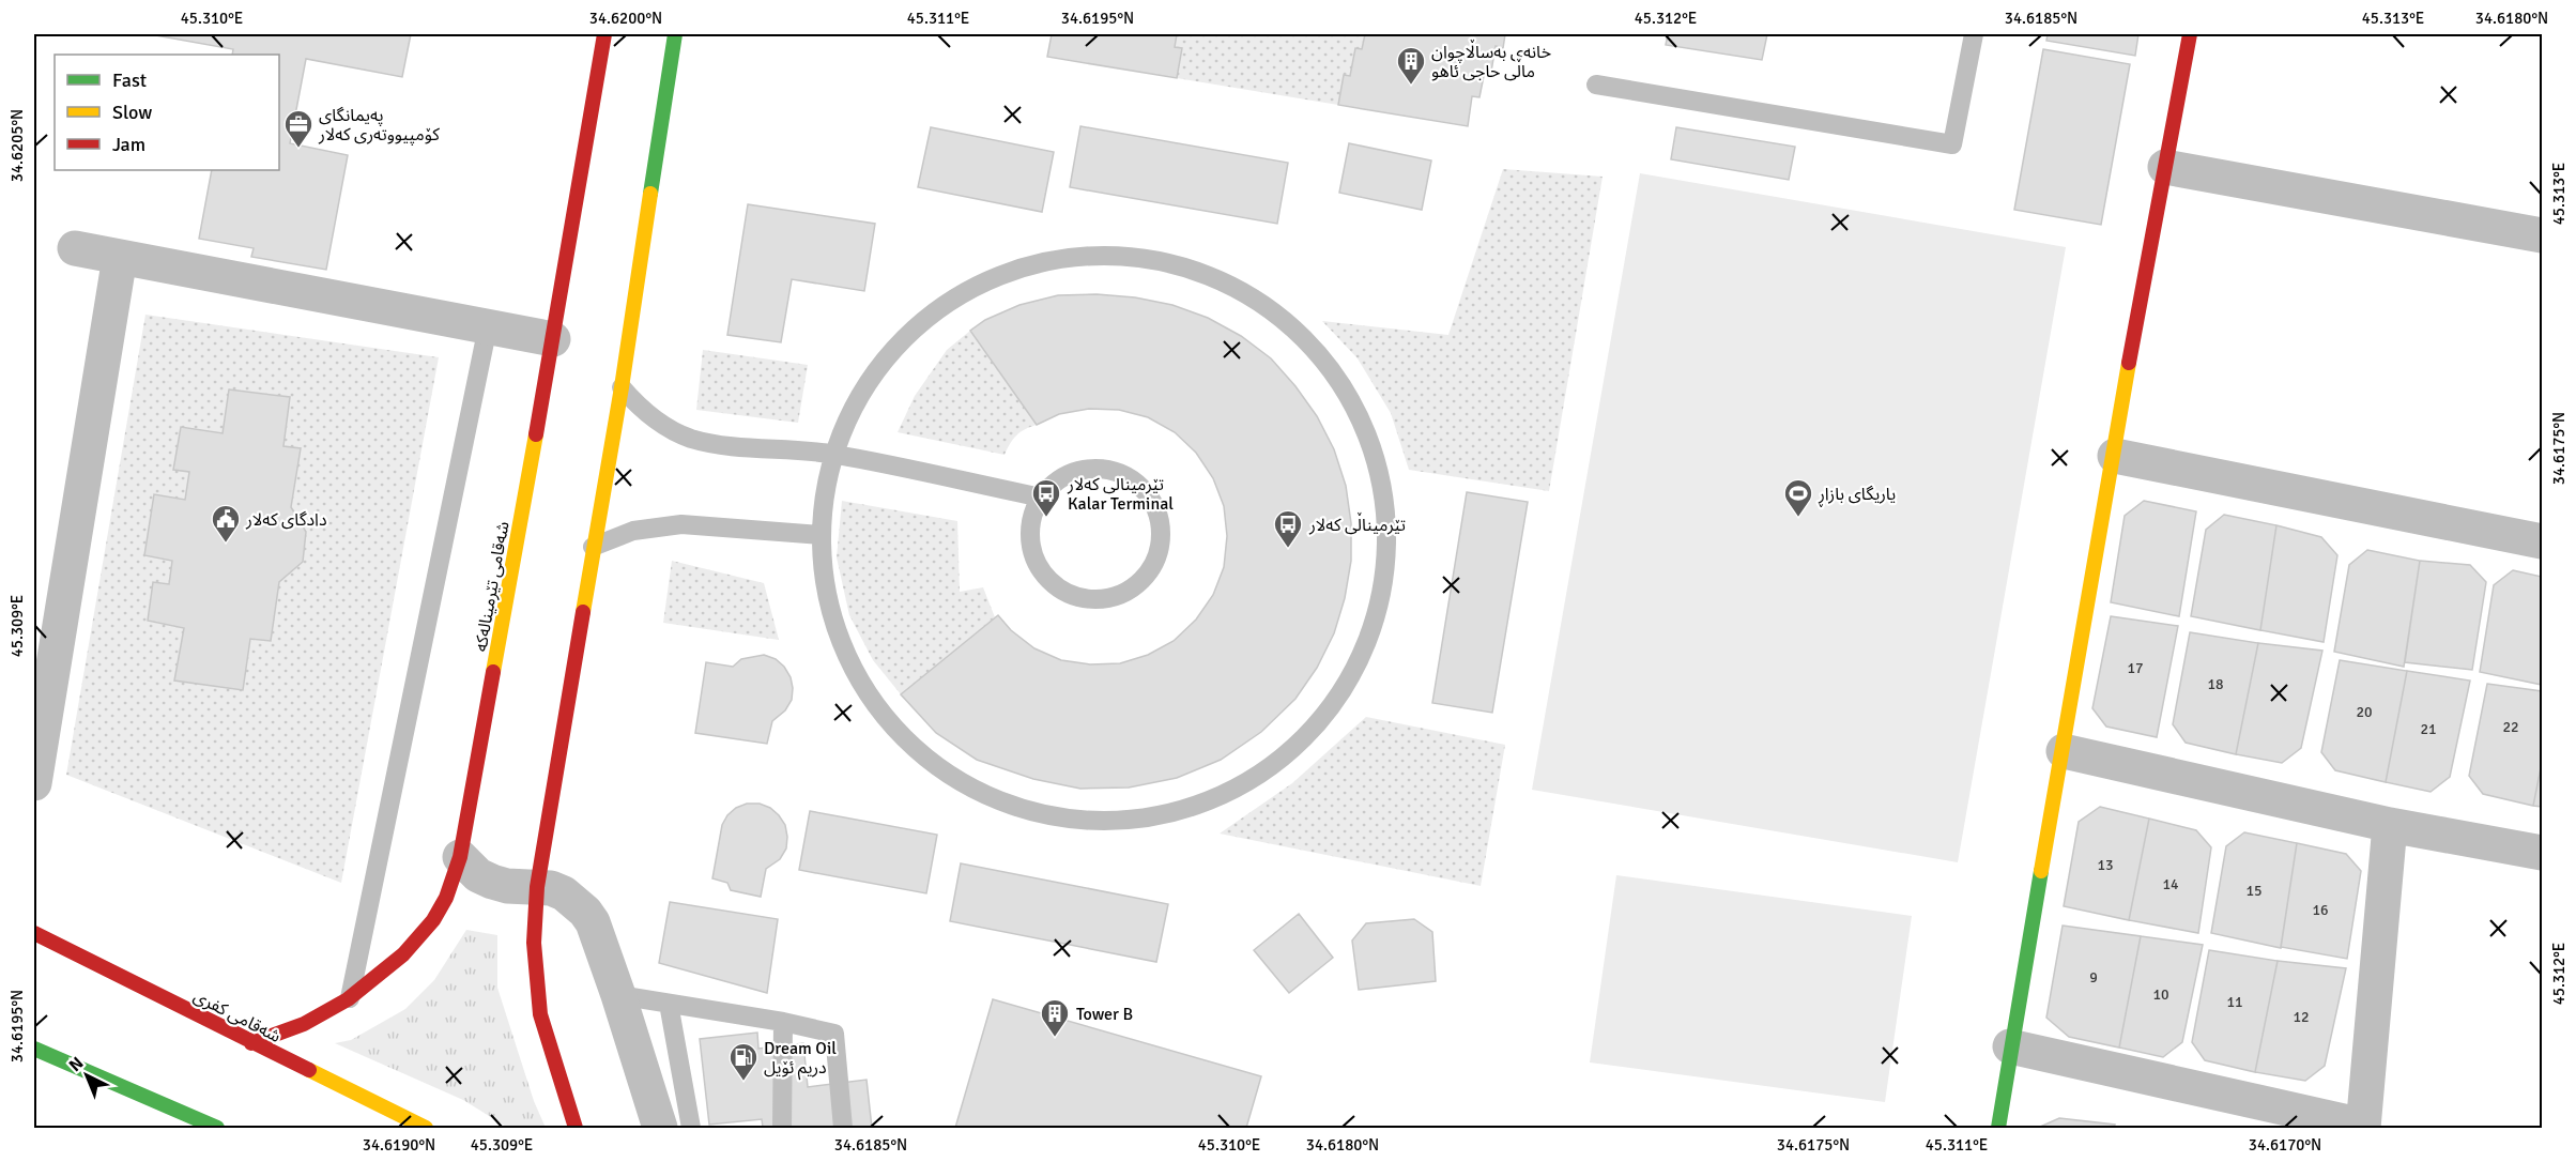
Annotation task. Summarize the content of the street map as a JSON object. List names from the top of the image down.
{
  "streets": {
    "main road": ["شەقامی تێرمینالەکە", "شەقامی کفری"]
  },
  "crossings": [
    ["شەقامی تێرمینالەکە", "شەقامی کفری"]
  ],
  "places": {
    "building": ["خانەی بەساڵاچوان ماڵی حاجی ئاهو", "Tower B"],
    "office": ["پەیمانگای کۆمپیووتەری کەلار"],
    "bus stop": ["تێرمینالی کەلار Kalar Terminal", "تێرمیناڵی کەلار"],
    "sports": ["یاریگای بازاڕ"],
    "public building": ["دادگای کەلار"],
    "fuel station": ["Dream Oil دریم ئۆیل"]
  },
  "house_numbers": [
    "17",
    "18",
    "20",
    "22",
    "21",
    "13",
    "14",
    "15",
    "16",
    "9",
    "10",
    "11",
    "12"
  ],
  "legend": ["Fast", "Slow", "Jam"],
  "north": "top left",
  "coordinates": [
    "45.310°E",
    "34.6200°N",
    "45.311°E",
    "34.6195°N",
    "45.312°E",
    "34.6185°N",
    "45.313°E",
    "34.6180°N",
    "34.6205°N",
    "34.6175°N",
    "45.309°E",
    "34.6190°N",
    "34.6170°N"
  ]
}
